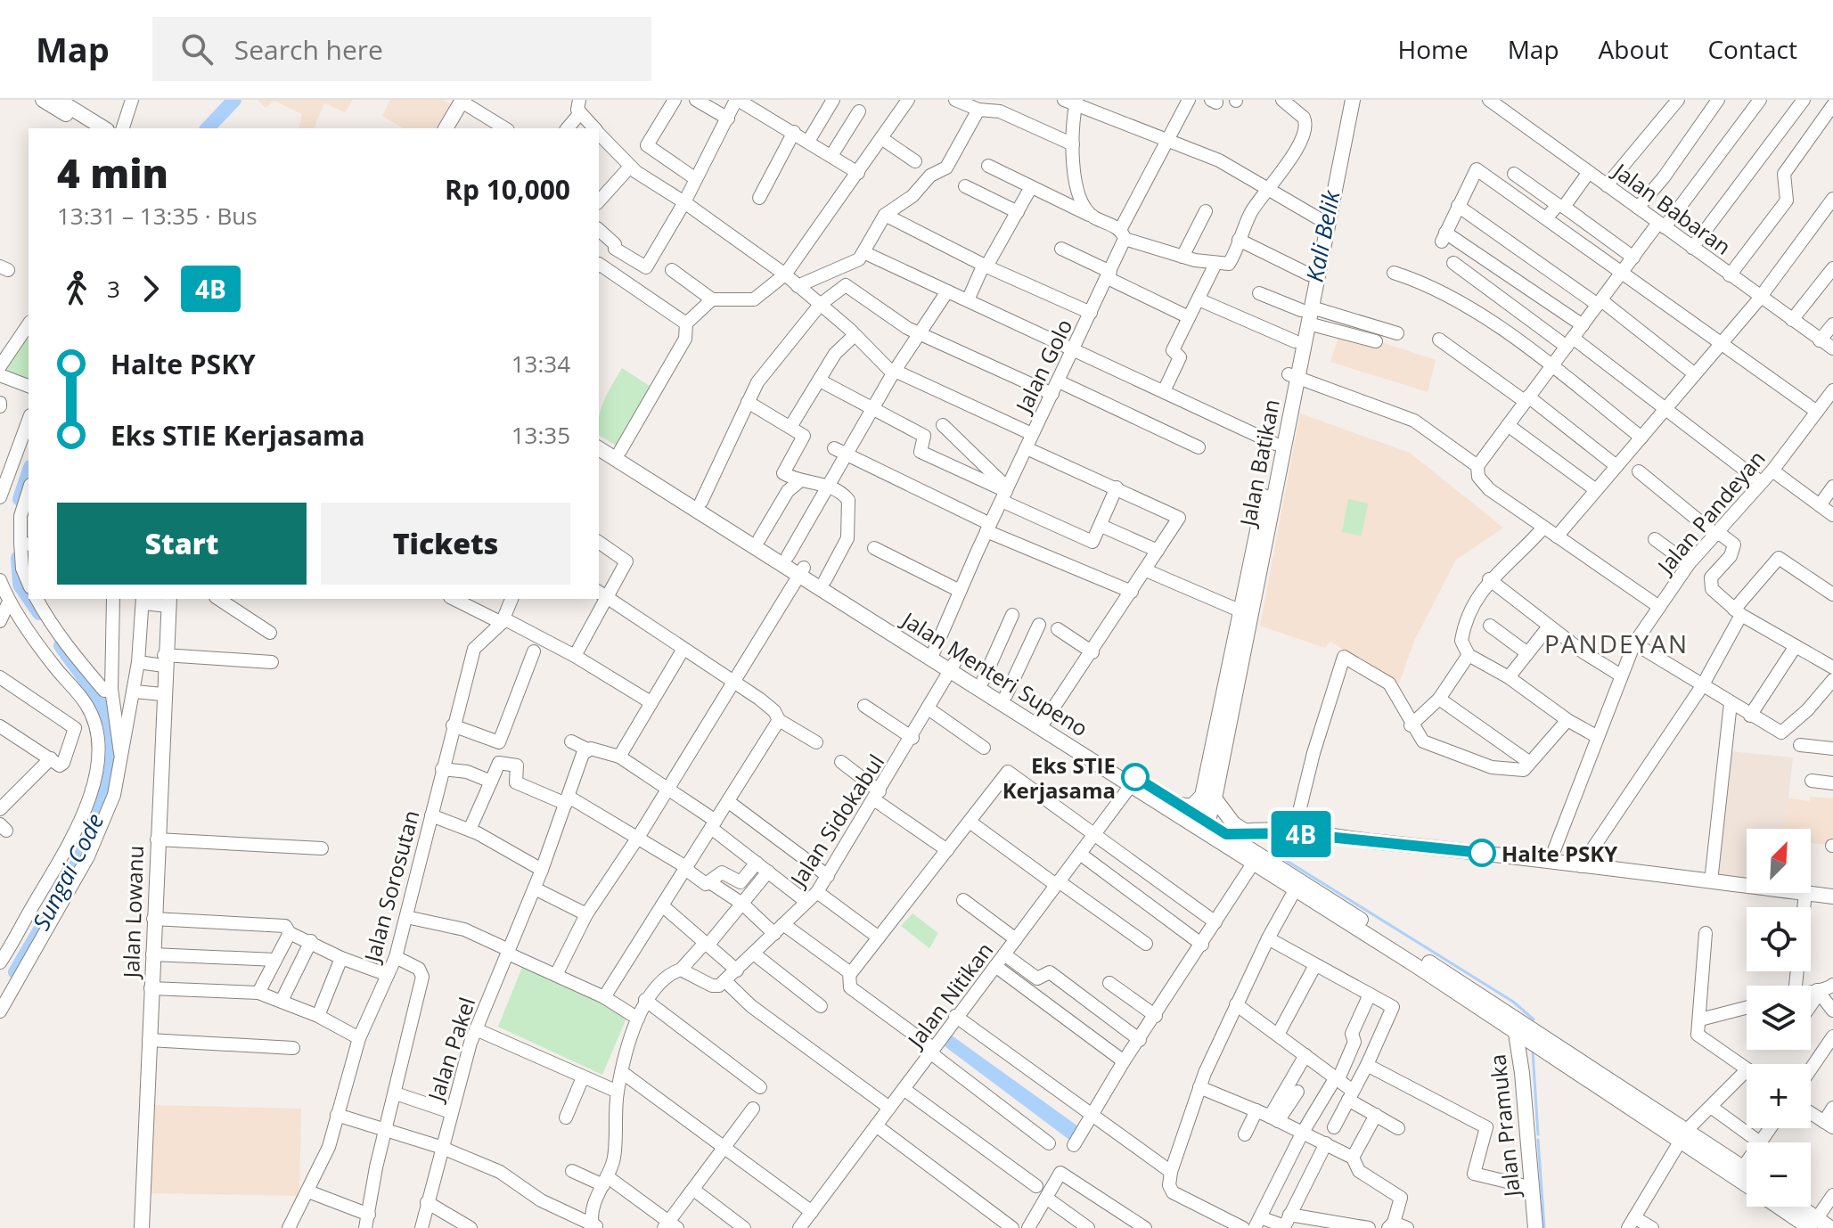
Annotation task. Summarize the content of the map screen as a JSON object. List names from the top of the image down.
{
  "streets": {
    "main road": [
      "Jalan Batikan",
      "Jalan Menteri Supeno",
      "Jalan Lowanu",
      "Jalan Pramuka"
    ],
    "street": [
      "Jalan Babaran",
      "Jalan Golo",
      "Jalan Pandeyan",
      "Jalan Sidokabul",
      "Jalan Sorosutan",
      "Jalan Nitikan",
      "Jalan Pakel"
    ]
  },
  "crossings": [
    ["Jalan Golo", "Jalan Menteri Supeno"],
    ["Jalan Batikan", "Jalan Menteri Supeno"],
    ["Jalan Menteri Supeno", "Jalan Sidokabul"],
    ["Jalan Menteri Supeno", "Jalan Nitikan"],
    ["Jalan Menteri Supeno", "Jalan Pramuka"]
  ],
  "districts": ["PANDEYAN"],
  "water": ["Kali Belik", "Sungai Code"],
  "places": ["Eks STIE Kerjasama", "Halte PSKY"],
  "lines": ["bus line 4B"],
  "north": "top right",
  "page": {
    "header": "Map",
    "search": "Search here",
    "nav": [
      "Home",
      "Map",
      "About",
      "Contact"
    ],
    "on_map": "4B",
    "heading": ["4 min", "13:31 – 13:35 · Bus", "Rp 10,000"],
    "legs": ["3", "4B"],
    "list": [
      {
        "name": "Halte PSKY",
        "value": "13:34"
      },
      {
        "name": "Eks STIE Kerjasama",
        "value": "13:35"
      }
    ],
    "buttons": ["Start", "Tickets"],
    "map_buttons": ["+", "−"]
  }
}
